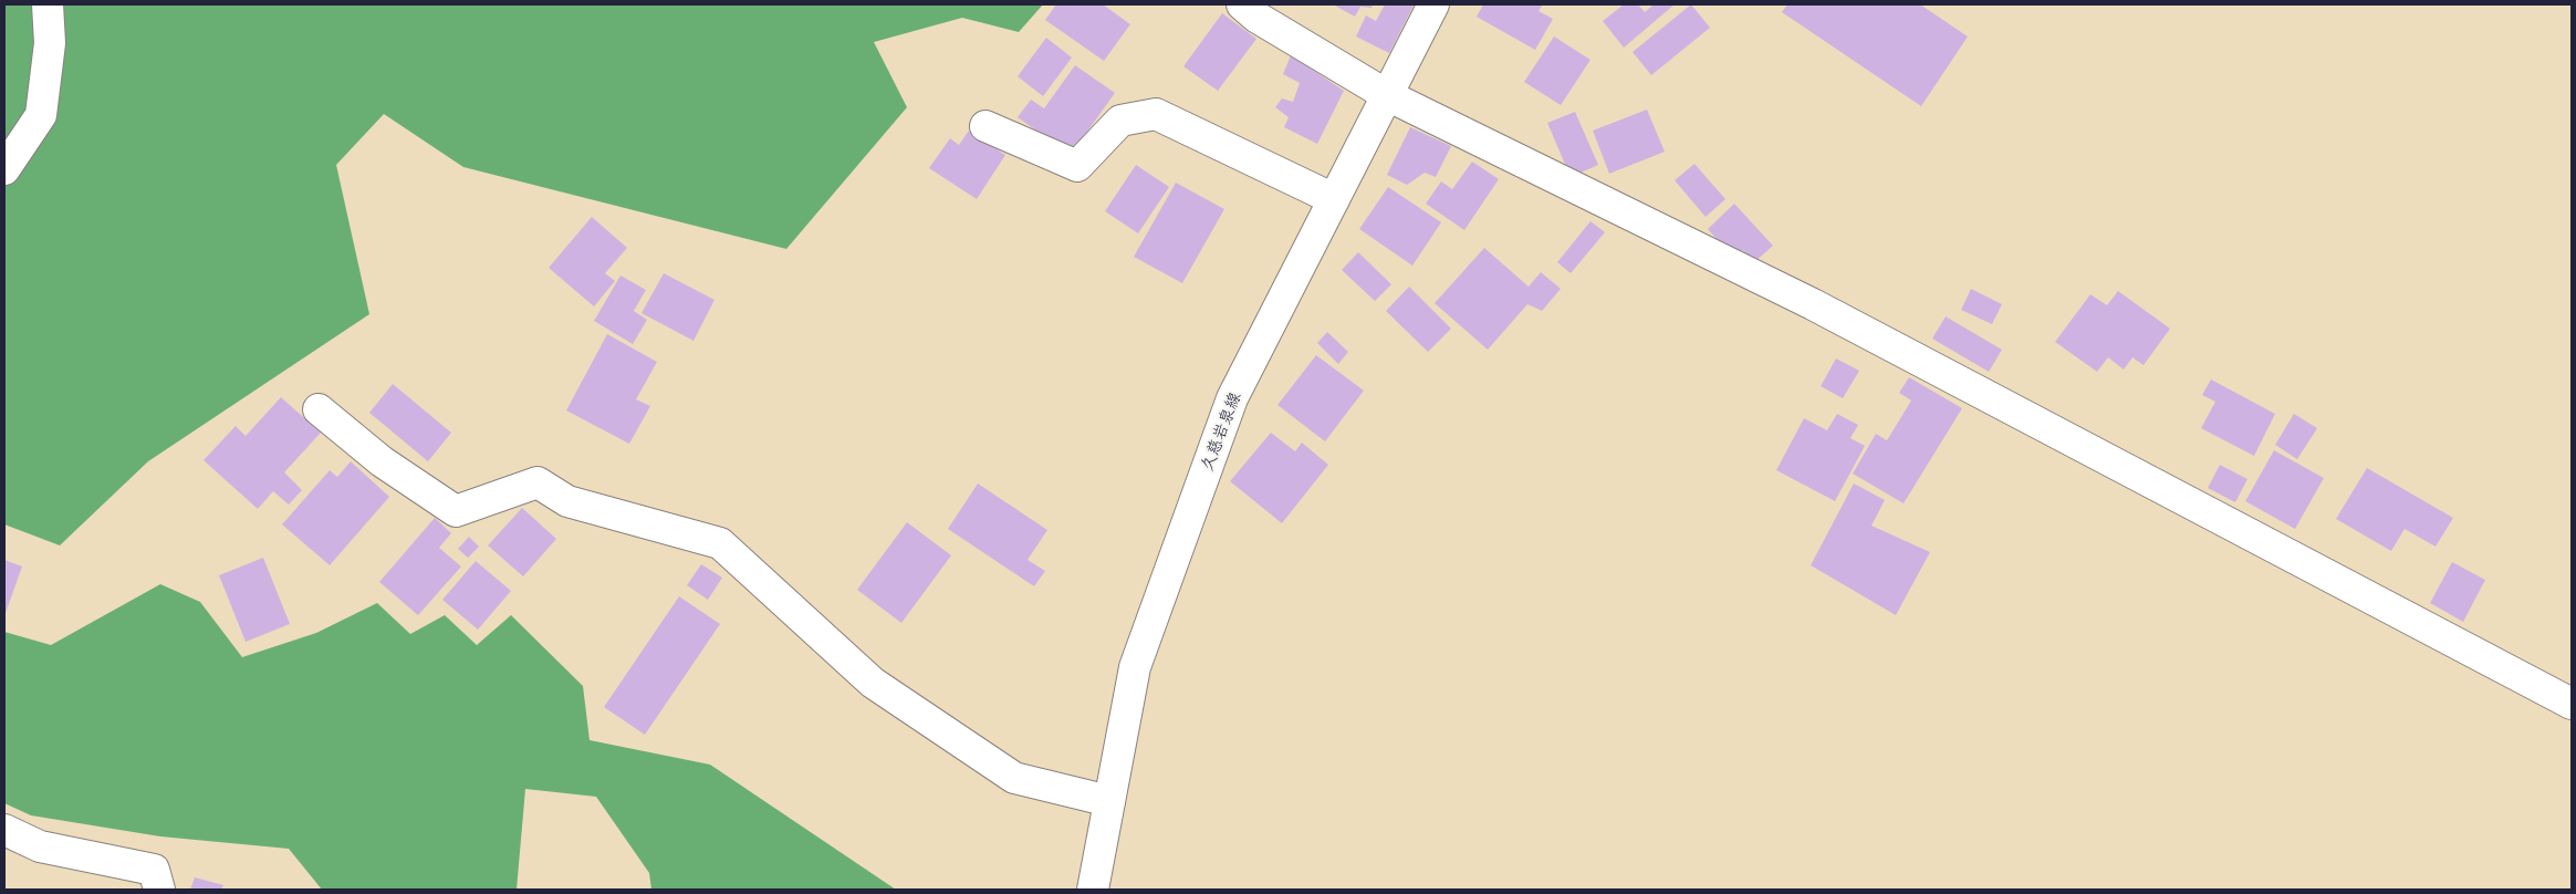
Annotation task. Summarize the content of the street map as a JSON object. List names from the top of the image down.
{
  "streets": {
    "street": ["久慈岩泉線"]
  }
}
